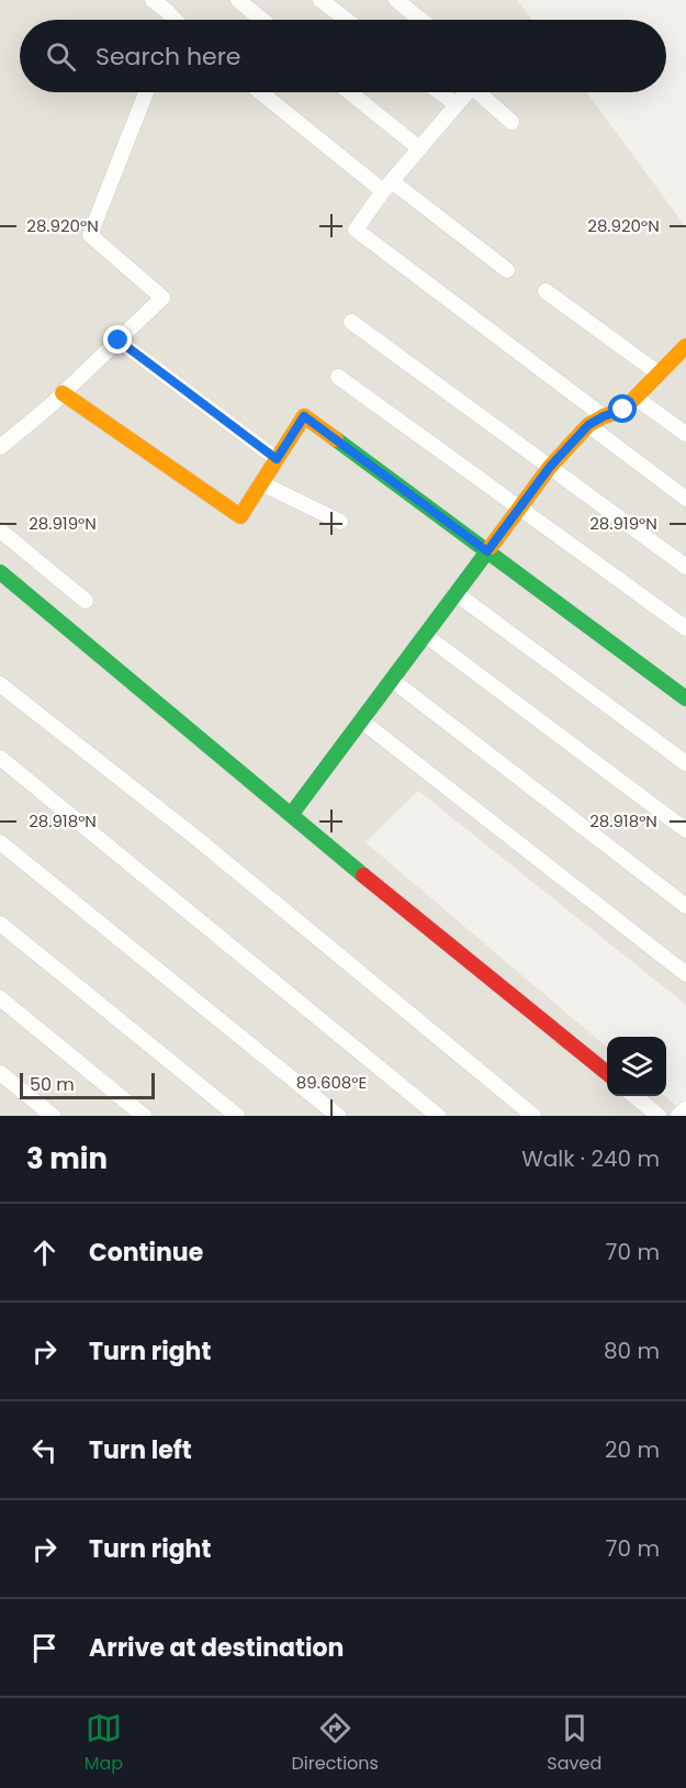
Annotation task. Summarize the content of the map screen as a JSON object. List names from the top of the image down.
{
  "scale_bar": "50 m",
  "page": {
    "search": "Search here",
    "scale": "50 m",
    "heading": ["3 min", "Walk · 240 m"],
    "list": [
      ["Continue", "70 m"],
      ["Turn right", "80 m"],
      ["Turn left", "20 m"],
      ["Turn right", "70 m"],
      "Arrive at destination"
    ],
    "nav": ["Map", "Directions", "Saved"]
  },
  "coordinates": [
    "28.920°N",
    "28.919°N",
    "28.918°N",
    "89.608°E"
  ]
}
